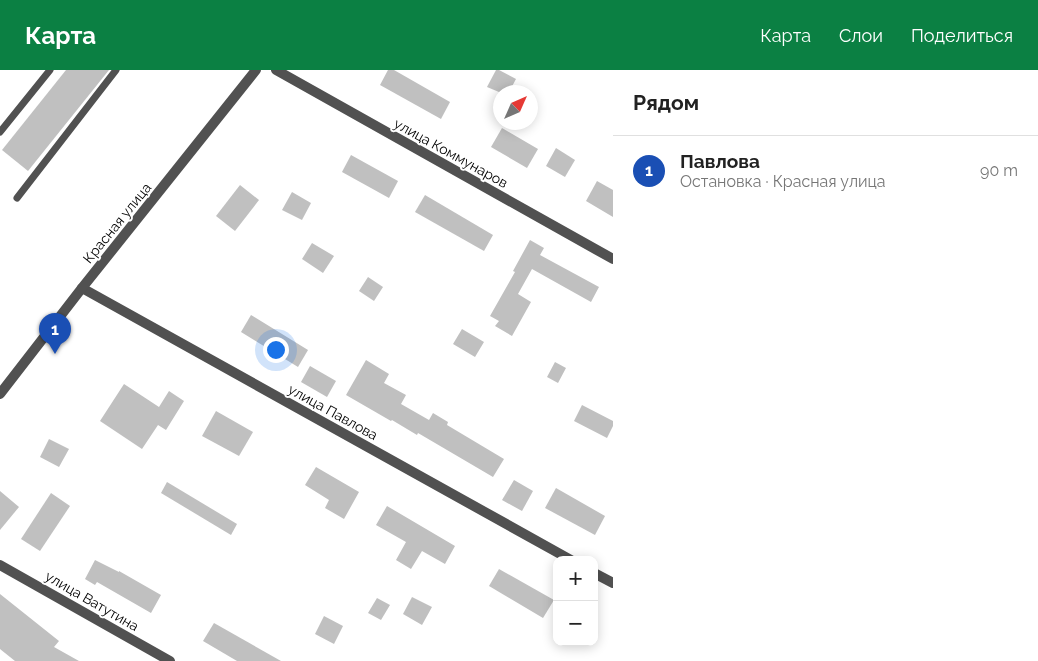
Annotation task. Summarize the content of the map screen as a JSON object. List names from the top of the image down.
{
  "streets": {
    "street": [
      "улица Коммунаров",
      "Красная улица",
      "улица Павлова",
      "улица Ватутина"
    ]
  },
  "crossings": [
    ["Красная улица", "улица Павлова"]
  ],
  "north": "top right",
  "page": {
    "header": "Карта",
    "nav": ["Карта", "Слои", "Поделиться"],
    "heading": "Рядом",
    "list": [
      {
        "mark": "1",
        "name": "Павлова",
        "note": "Остановка · Красная улица",
        "value": "90 m"
      }
    ],
    "pins": "1",
    "map_buttons": ["+", "−"]
  }
}
